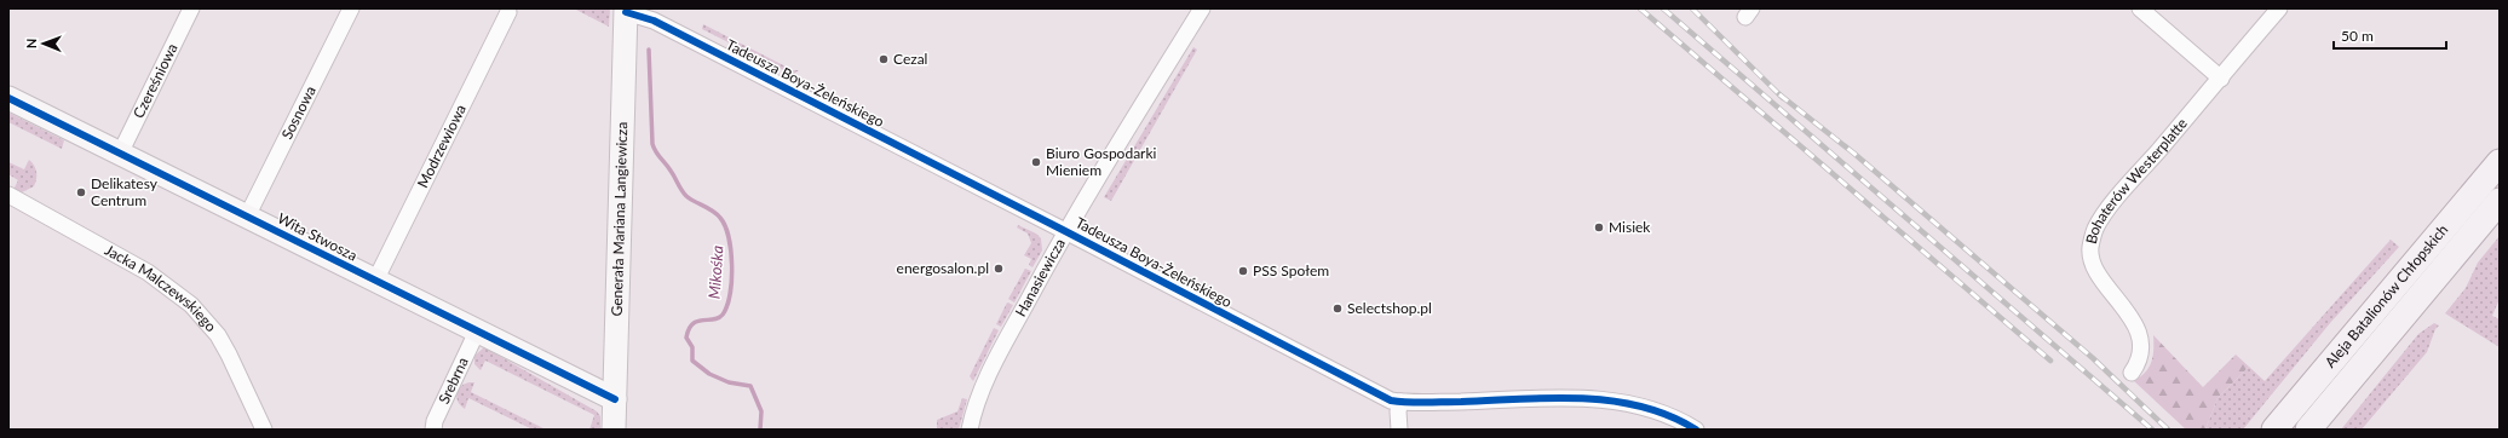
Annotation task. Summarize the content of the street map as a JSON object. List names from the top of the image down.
{
  "streets": {
    "main road": ["Aleja Batalionów Chłopskich"],
    "street": [
      "Czereśniowa",
      "Tadeusza Boya-Żeleńskiego",
      "Sosnowa",
      "Modrzewiowa",
      "Bohaterów Westerplatte",
      "Generała Mariana Langiewicza",
      "Wita Stwosza",
      "Hanasiewicza",
      "Jacka Malczewskiego",
      "Srebrna"
    ]
  },
  "crossings": [
    ["Czereśniowa", "Wita Stwosza"],
    ["Tadeusza Boya-Żeleńskiego", "Generała Mariana Langiewicza"],
    ["Tadeusza Boya-Żeleńskiego", "Hanasiewicza"],
    ["Sosnowa", "Wita Stwosza"],
    ["Modrzewiowa", "Wita Stwosza"],
    ["Generała Mariana Langiewicza", "Wita Stwosza"],
    ["Wita Stwosza", "Srebrna"]
  ],
  "water": ["Mikośka"],
  "places": [
    "Cezal",
    "Biuro Gospodarki Mieniem",
    "Delikatesy Centrum",
    "Misiek",
    "energosalon.pl",
    "PSS Społem",
    "Selectshop.pl"
  ],
  "scale_bar": "50 m",
  "north": "left"
}
